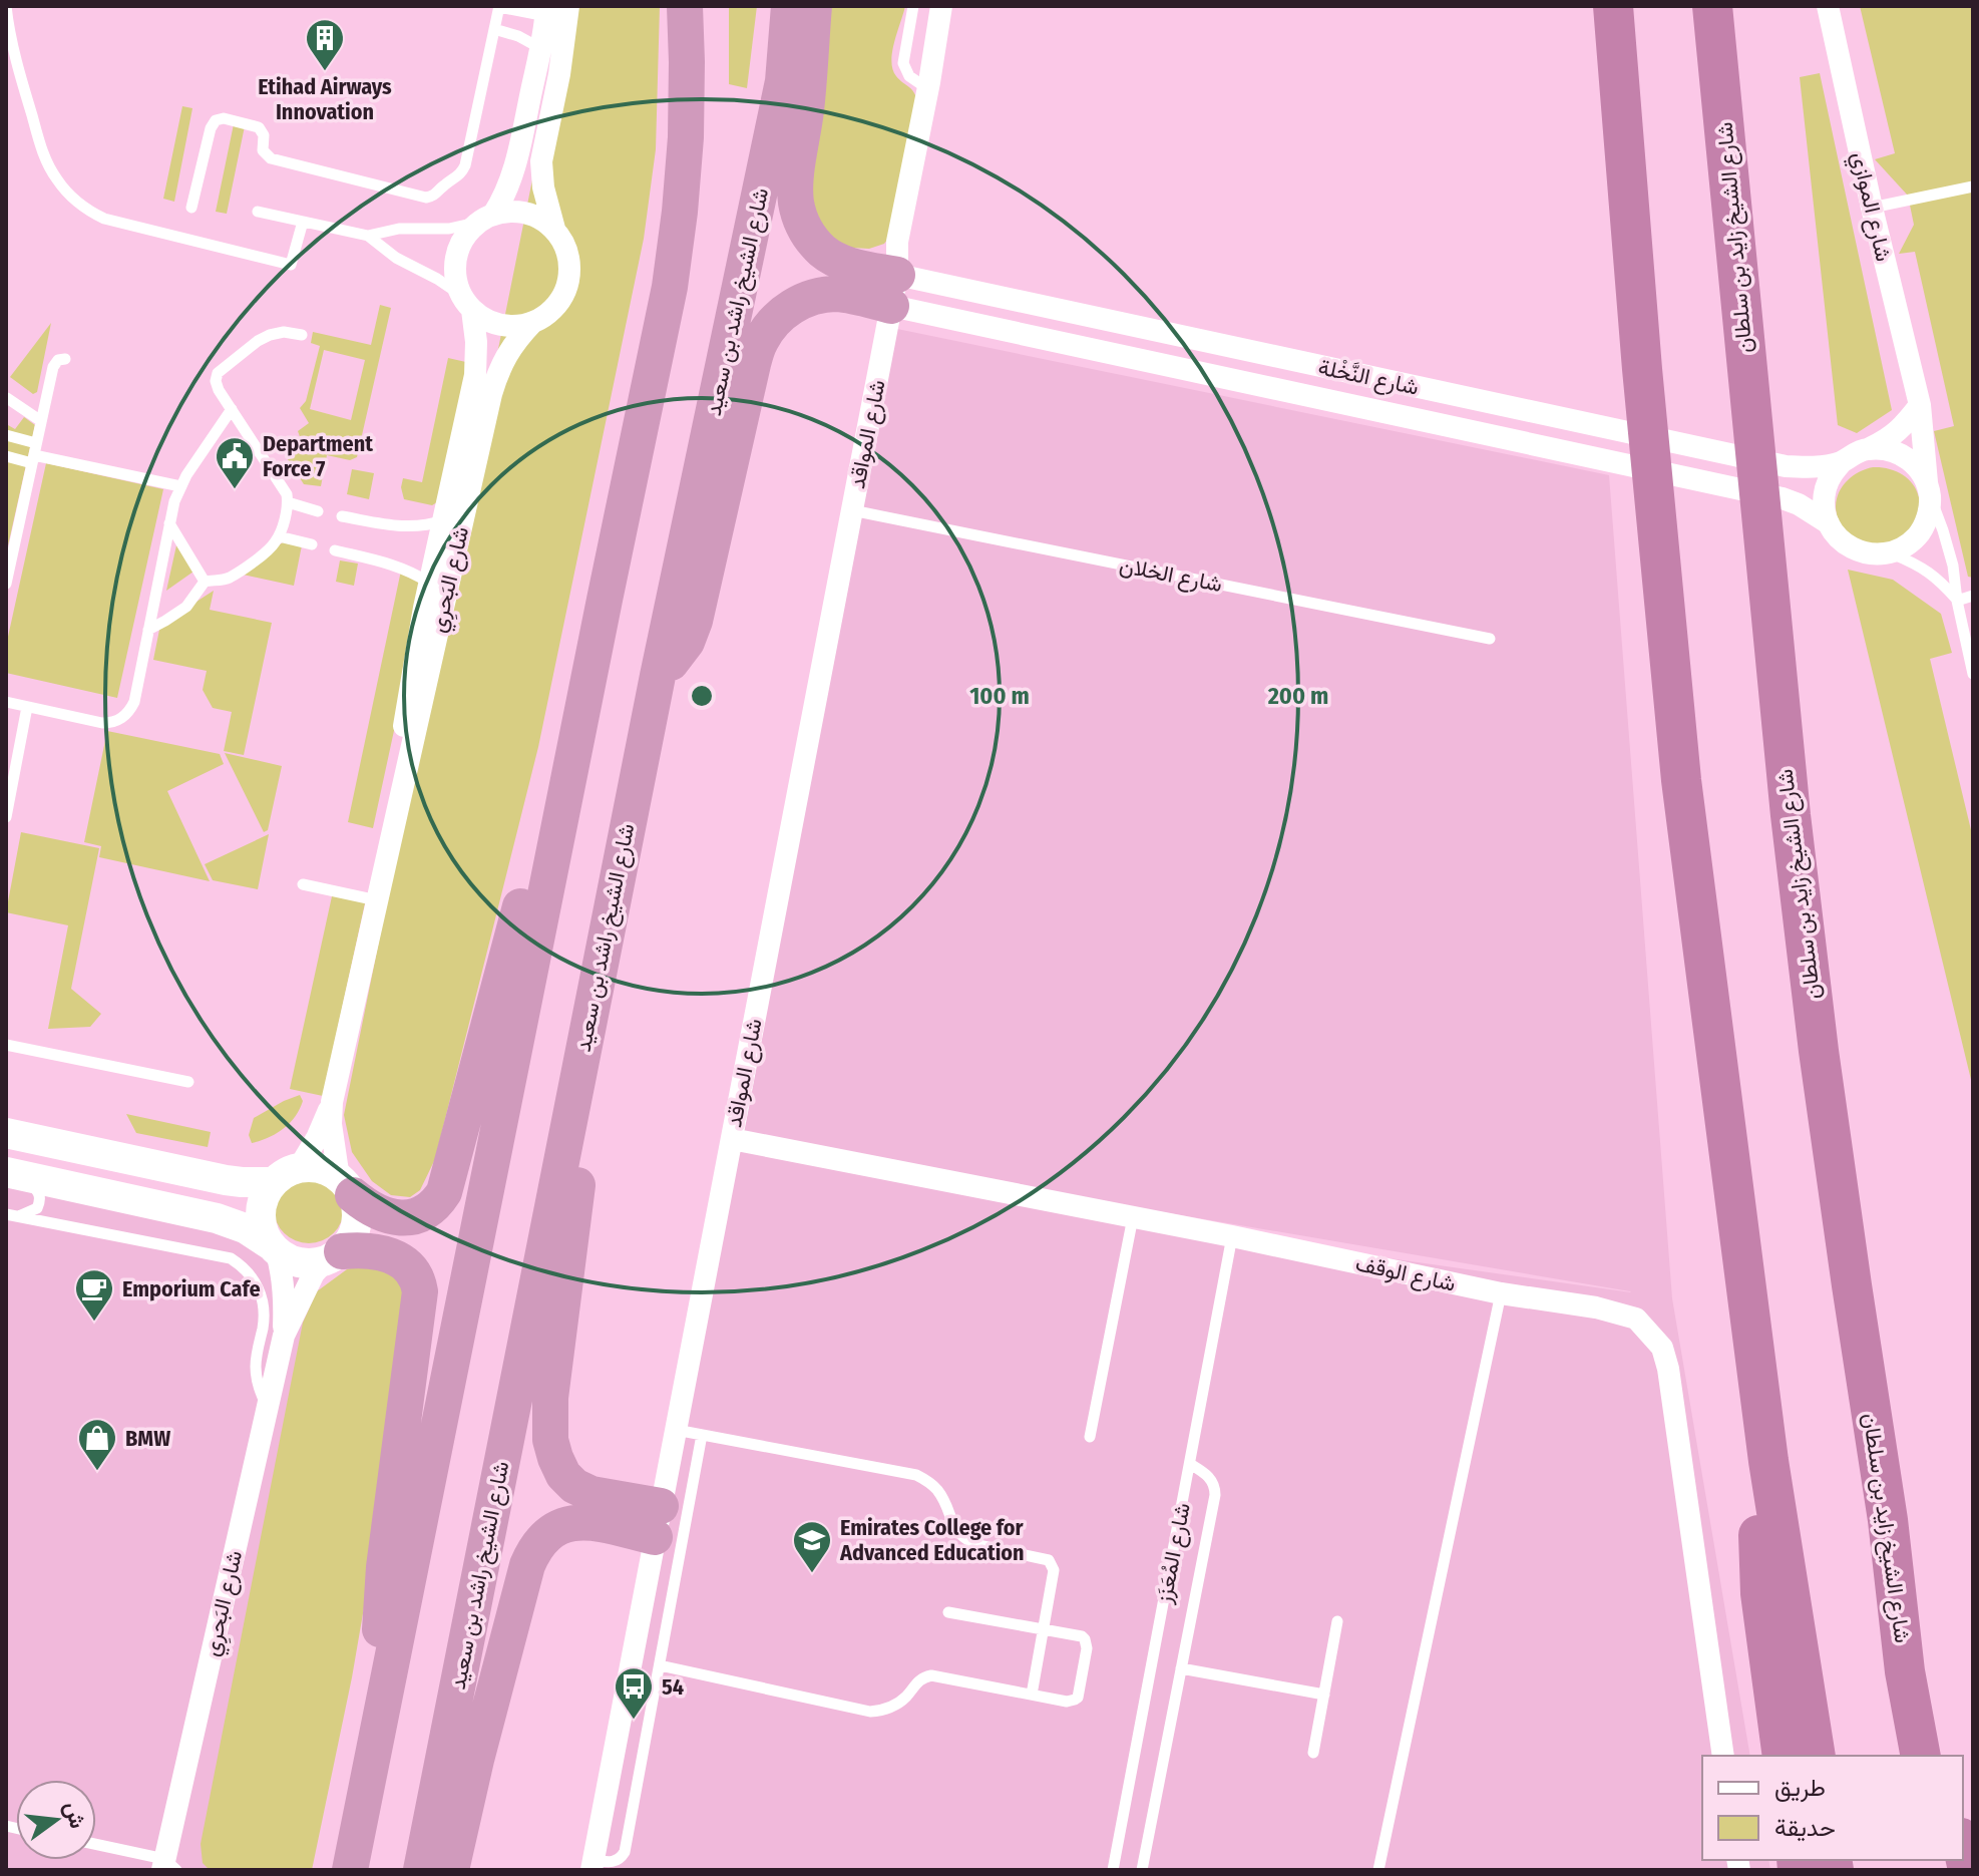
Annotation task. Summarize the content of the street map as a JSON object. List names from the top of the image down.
{
  "streets": {
    "highway": ["شارع الشيخ زايد بن سلطان", "شارع الشيخ راشد بن سعيد"],
    "street": [
      "شارع الموازي",
      "شارع النَّخْلة",
      "شارع المواقد",
      "شارع البَحرِي",
      "شارع الوقف"
    ],
    "lane": ["شارع الخلان", "شارع المُعَزَز"]
  },
  "crossings": [
    ["شارع الموازي", "شارع النَّخْلة"],
    ["شارع النَّخْلة", "شارع المواقد"],
    ["شارع المواقد", "شارع الخلان"],
    ["شارع المواقد", "شارع الوقف"],
    ["شارع الوقف", "شارع المُعَزَز"]
  ],
  "places": {
    "building": ["Etihad Airways Innovation"],
    "public building": ["Department Force 7"],
    "cafe": ["Emporium Cafe"],
    "shop": ["BMW"],
    "school or university": ["Emirates College for Advanced Education"],
    "bus stop": ["54"]
  },
  "legend": ["طريق", "حديقة"],
  "north": "right",
  "rings": ["100 m", "200 m"]
}
